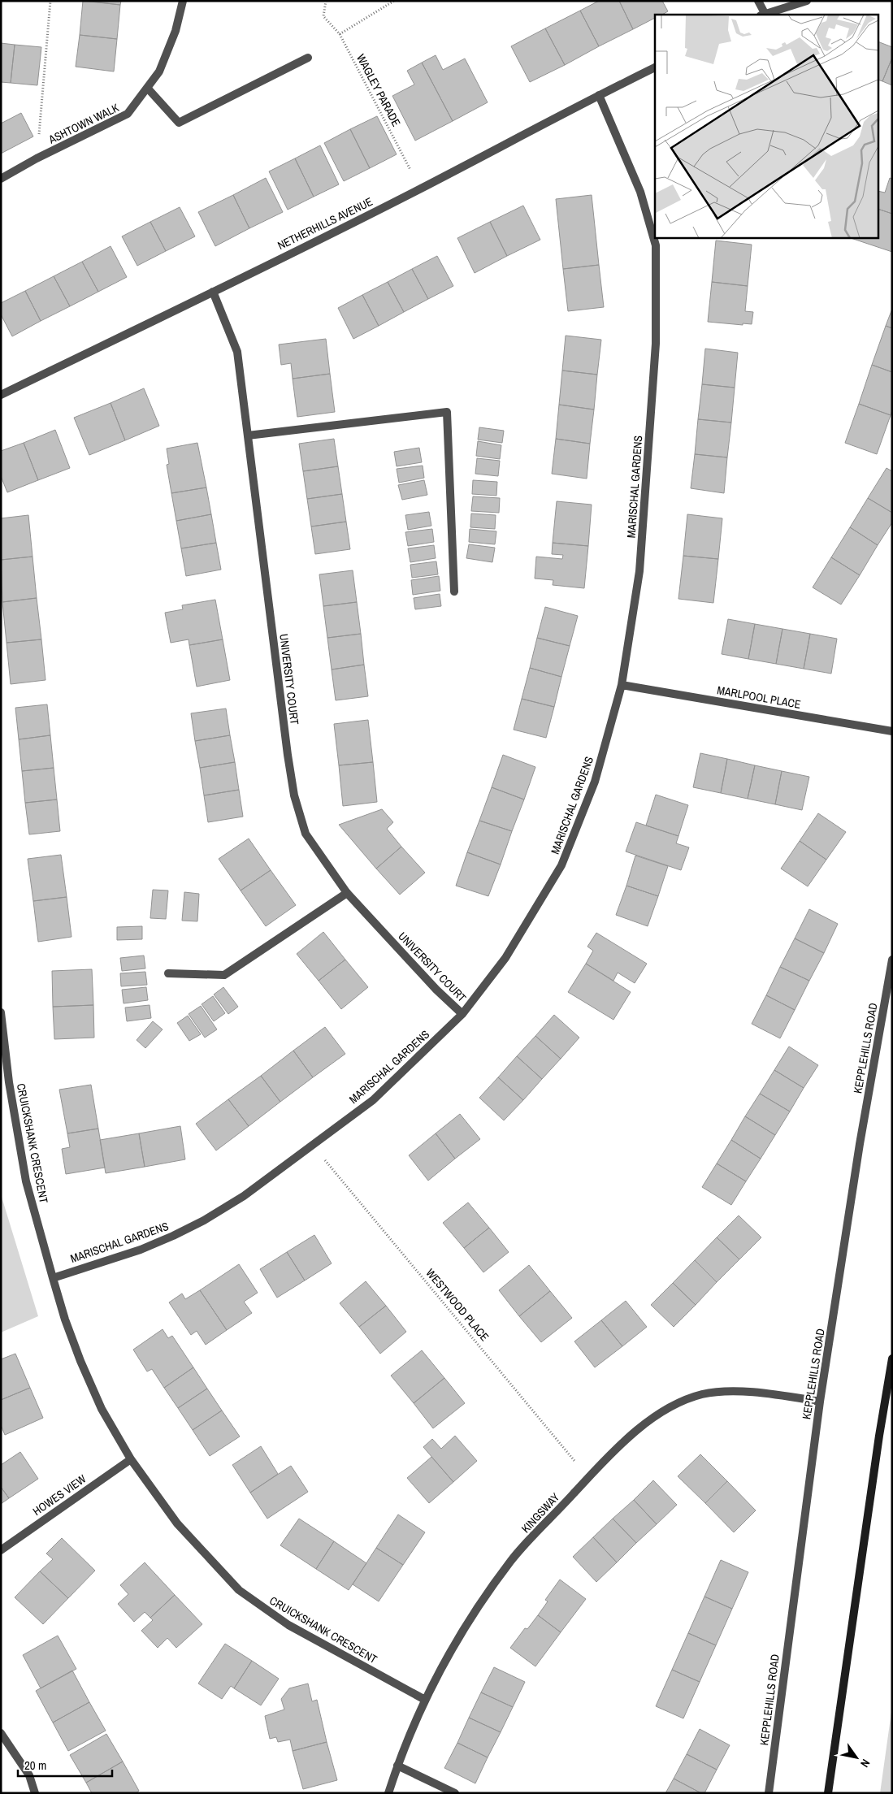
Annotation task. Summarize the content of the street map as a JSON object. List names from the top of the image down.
{
  "streets": {
    "street": [
      "ASHTOWN WALK",
      "NETHERHILLS AVENUE",
      "MARISCHAL GARDENS",
      "UNIVERSITY COURT",
      "MARLPOOL PLACE",
      "KEPPLEHILLS ROAD",
      "CRUICKSHANK CRESCENT",
      "HOWES VIEW",
      "KINGSWAY"
    ],
    "path": ["WAGLEY PARADE", "WESTWOOD PLACE"]
  },
  "crossings": [
    ["WAGLEY PARADE", "NETHERHILLS AVENUE"],
    ["NETHERHILLS AVENUE", "MARISCHAL GARDENS"],
    ["NETHERHILLS AVENUE", "UNIVERSITY COURT"],
    ["MARISCHAL GARDENS", "UNIVERSITY COURT"],
    ["MARISCHAL GARDENS", "MARLPOOL PLACE"],
    ["MARISCHAL GARDENS", "CRUICKSHANK CRESCENT"],
    ["MARISCHAL GARDENS", "WESTWOOD PLACE"],
    ["KEPPLEHILLS ROAD", "KINGSWAY"],
    ["CRUICKSHANK CRESCENT", "HOWES VIEW"],
    ["CRUICKSHANK CRESCENT", "KINGSWAY"],
    ["WESTWOOD PLACE", "KINGSWAY"]
  ],
  "scale_bar": "20 m",
  "north": "bottom right"
}
